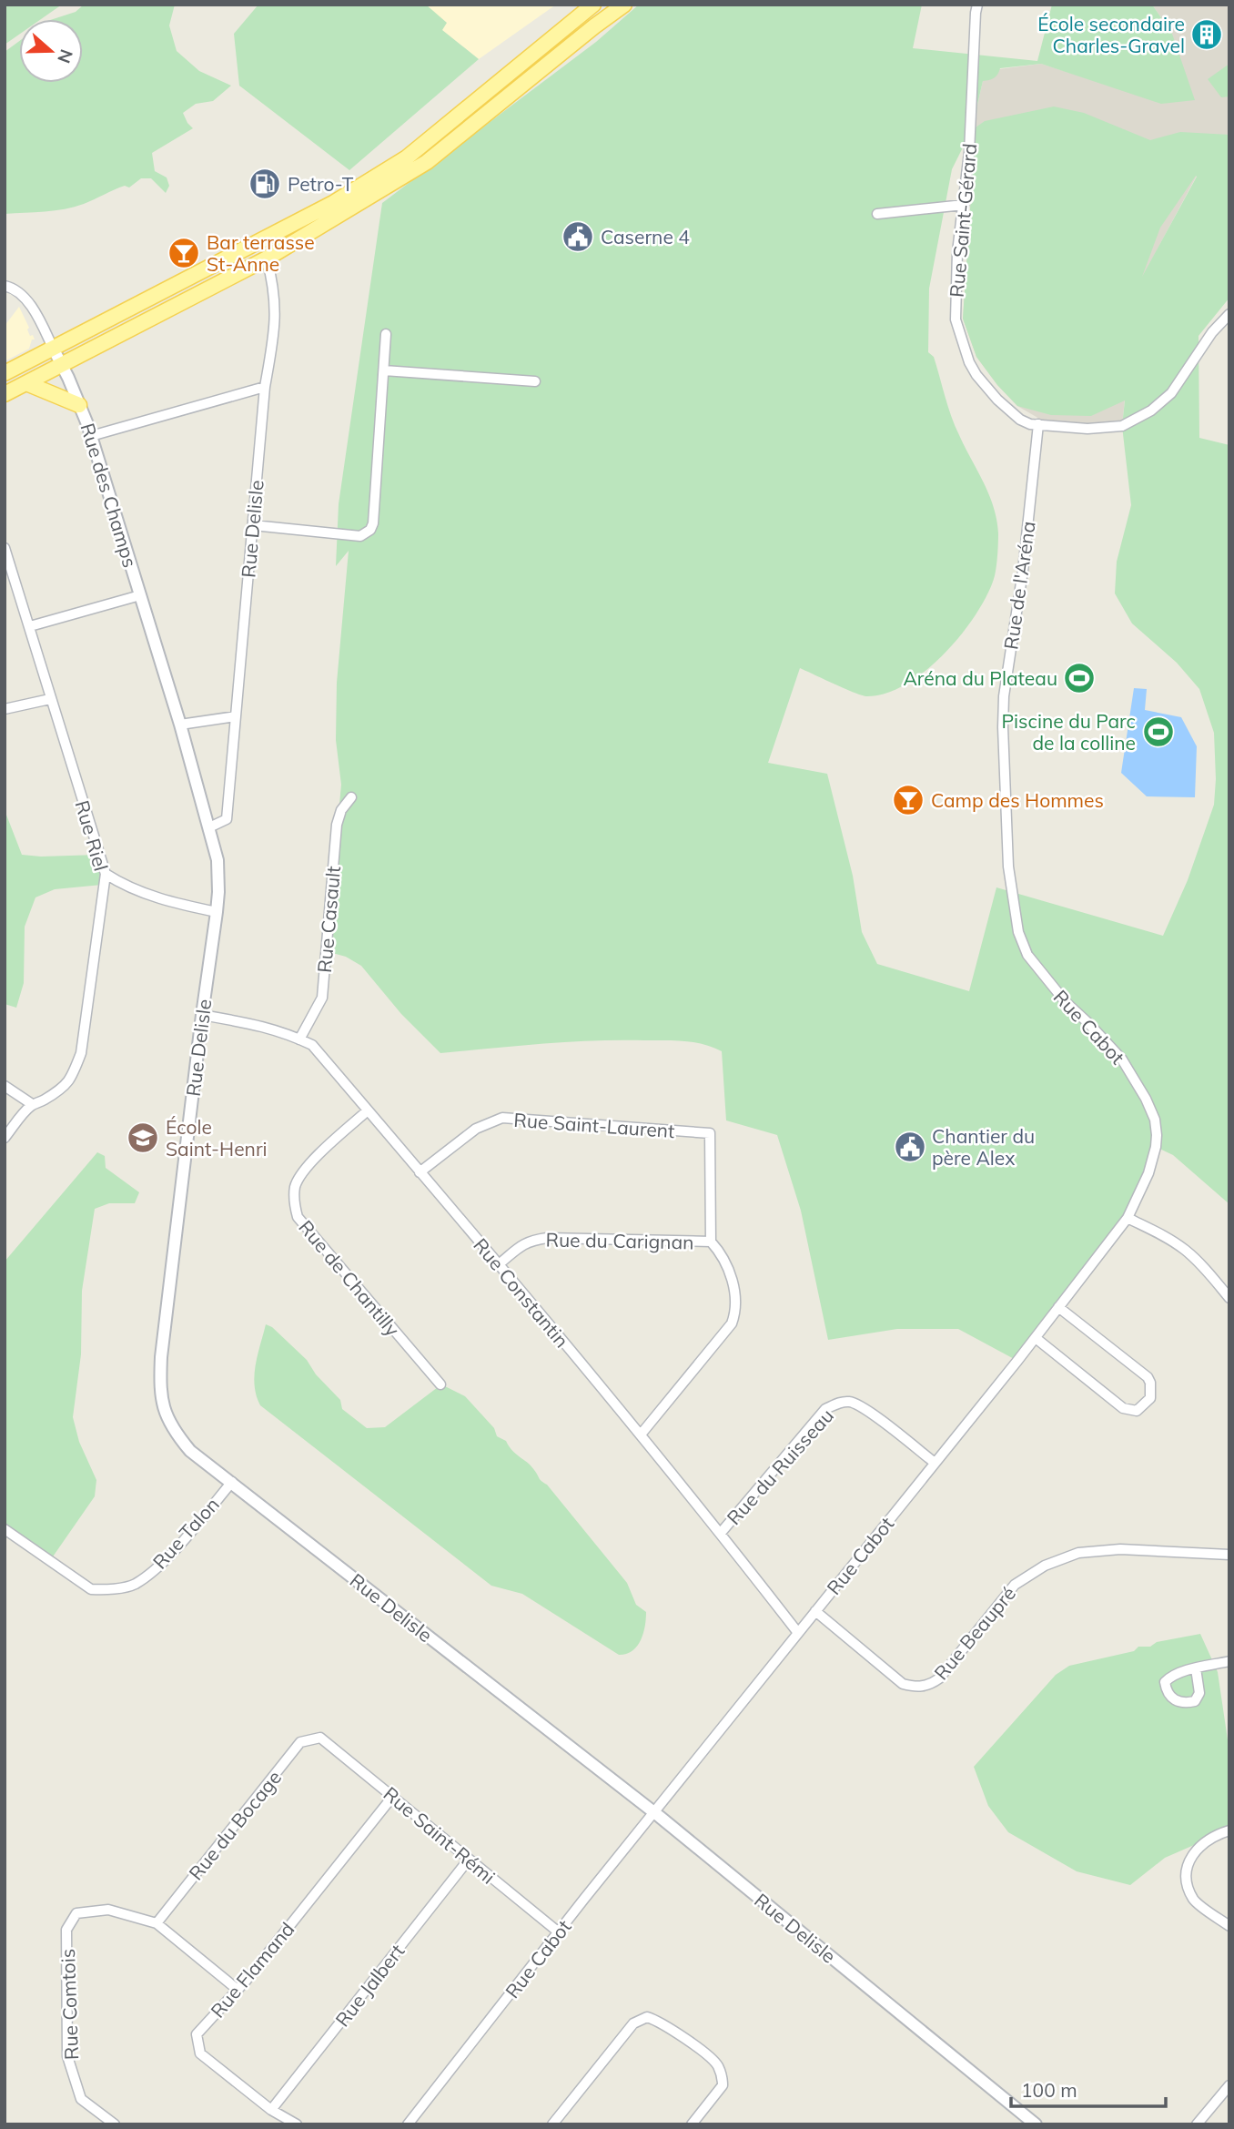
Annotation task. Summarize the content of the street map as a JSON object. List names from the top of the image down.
{
  "streets": {
    "street": [
      "Rue Saint-Gérard",
      "Rue des Champs",
      "Rue Delisle",
      "Rue de l'Aréna",
      "Rue Riel",
      "Rue Casault",
      "Rue Cabot",
      "Rue Saint-Laurent",
      "Rue du Carignan",
      "Rue de Chantilly",
      "Rue Constantin",
      "Rue du Ruisseau",
      "Rue Talon",
      "Rue Beaupré",
      "Rue du Bocage",
      "Rue Saint-Rémi",
      "Rue Flamand",
      "Rue Jalbert",
      "Rue Comtois"
    ]
  },
  "crossings": [
    ["Rue Saint-Gérard", "Rue de l'Aréna"],
    ["Rue des Champs", "Rue Delisle"],
    ["Rue Delisle", "Rue Cabot"],
    ["Rue Delisle", "Rue Constantin"],
    ["Rue Delisle", "Rue Talon"],
    ["Rue de l'Aréna", "Rue Cabot"],
    ["Rue Casault", "Rue Constantin"],
    ["Rue Cabot", "Rue Constantin"],
    ["Rue Cabot", "Rue du Ruisseau"],
    ["Rue Cabot", "Rue Beaupré"],
    ["Rue Cabot", "Rue Saint-Rémi"],
    ["Rue Saint-Laurent", "Rue du Carignan"],
    ["Rue Saint-Laurent", "Rue Constantin"],
    ["Rue du Carignan", "Rue Constantin"],
    ["Rue de Chantilly", "Rue Constantin"],
    ["Rue Constantin", "Rue du Ruisseau"],
    ["Rue du Bocage", "Rue Saint-Rémi"],
    ["Rue du Bocage", "Rue Comtois"],
    ["Rue Saint-Rémi", "Rue Flamand"],
    ["Rue Saint-Rémi", "Rue Jalbert"],
    ["Rue Flamand", "Rue Jalbert"]
  ],
  "places": {
    "building": ["École secondaire Charles-Gravel"],
    "fuel station": ["Petro-T"],
    "public building": ["Caserne 4", "Chantier du père Alex"],
    "bar": ["Bar terrasse St-Anne", "Camp des Hommes"],
    "sports": ["Aréna du Plateau", "Piscine du Parc de la colline"],
    "school or university": ["École Saint-Henri"]
  },
  "scale_bar": "100 m",
  "north": "right"
}
